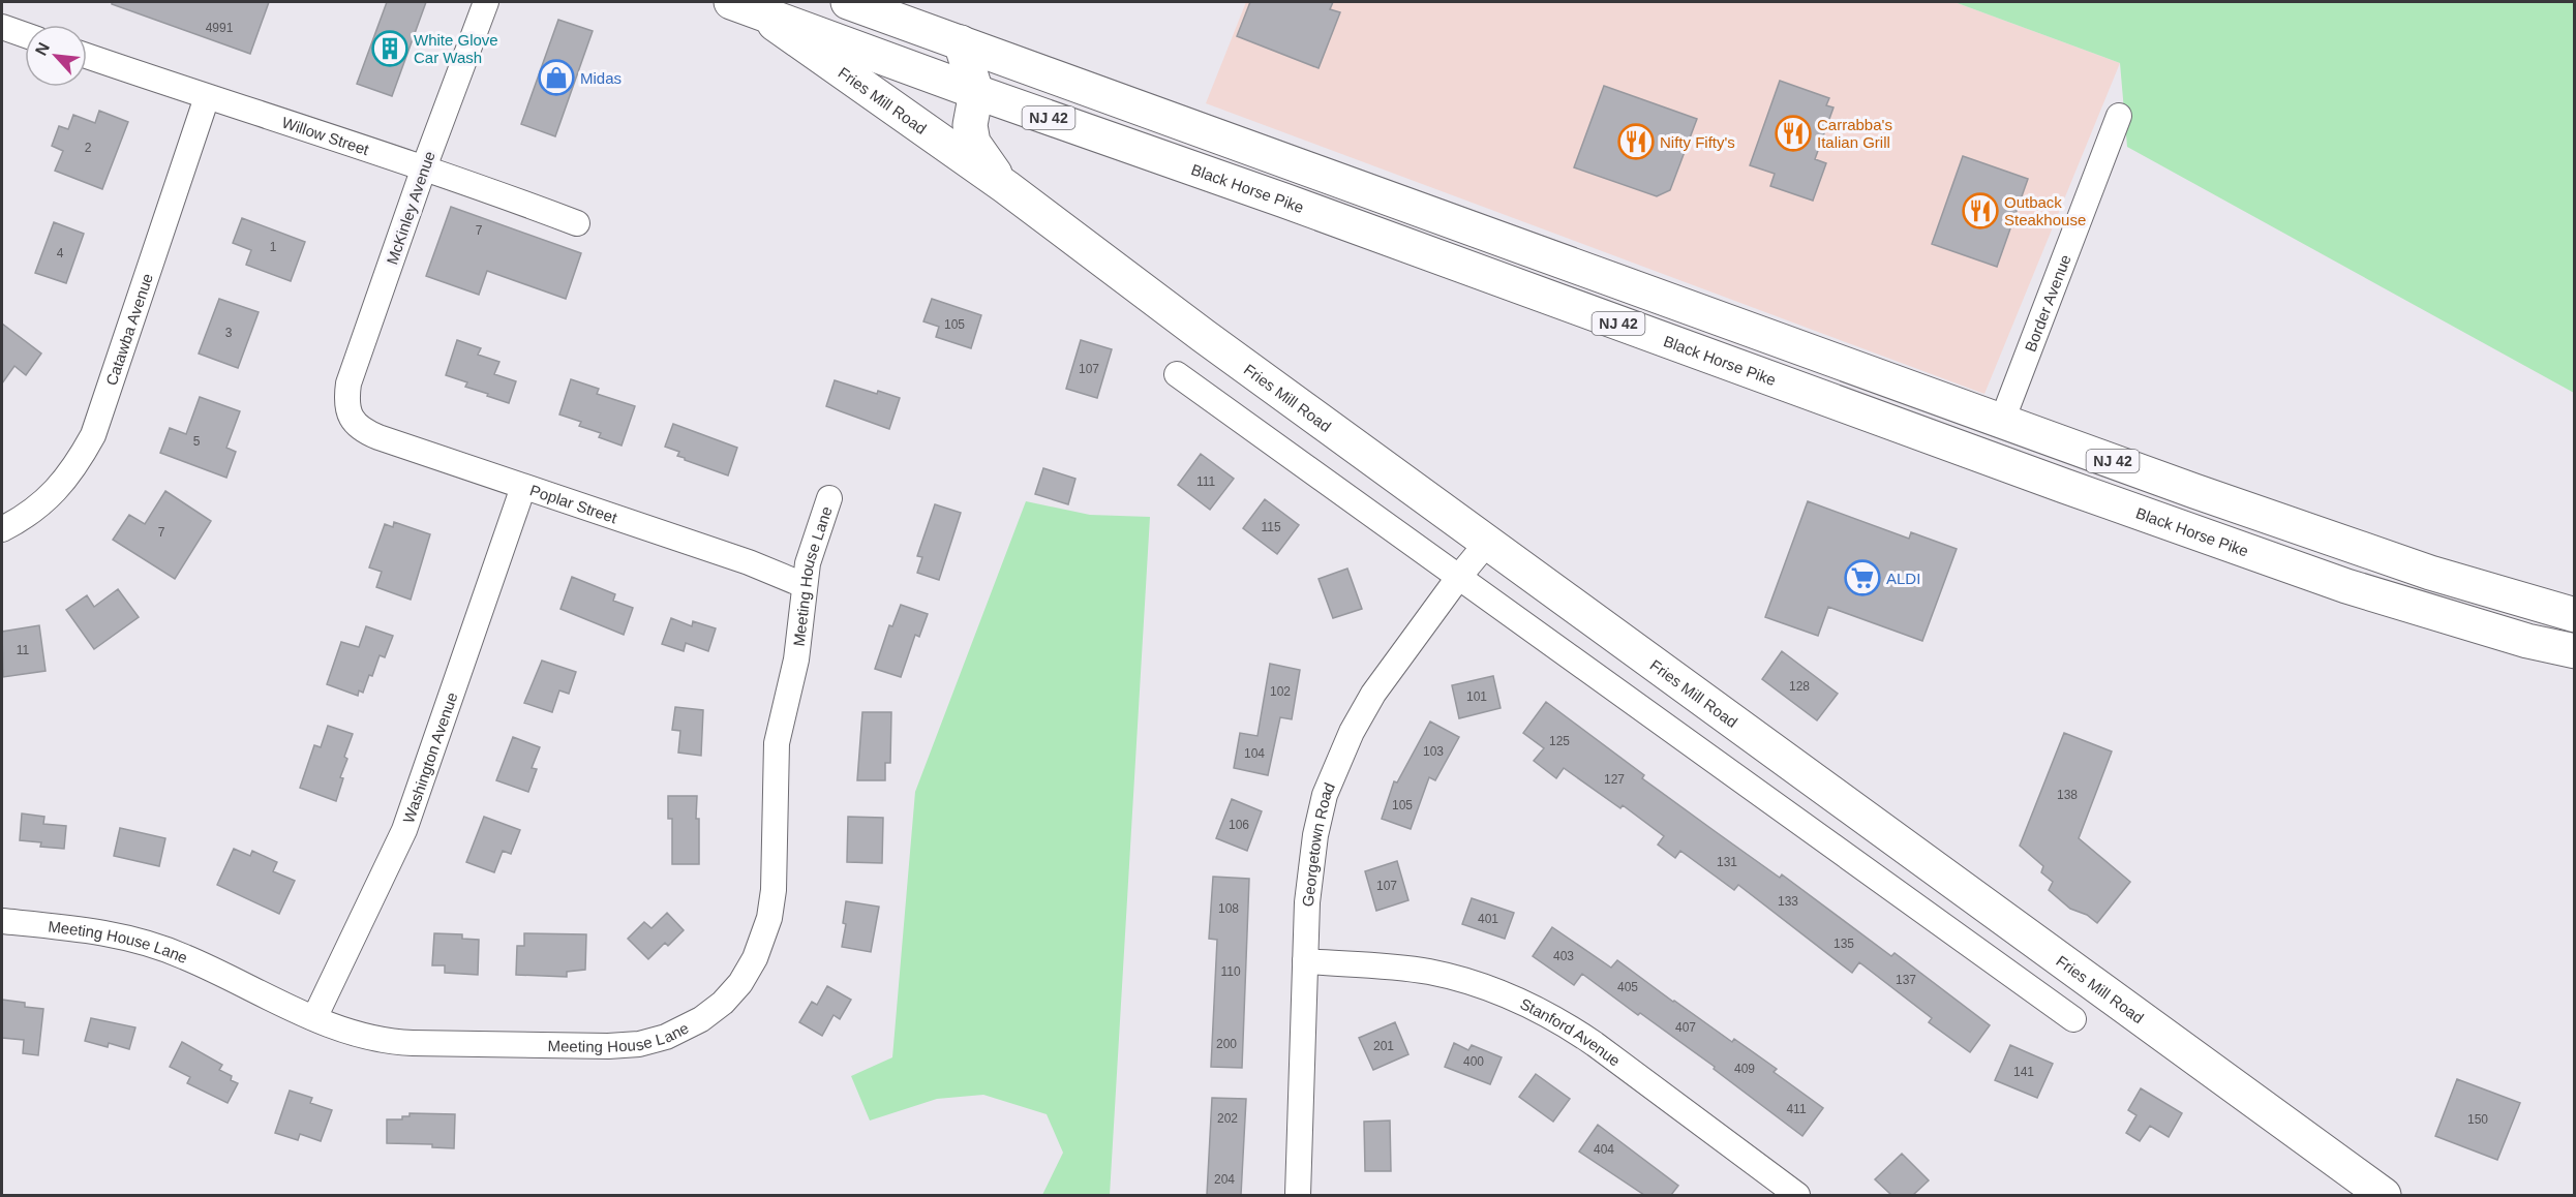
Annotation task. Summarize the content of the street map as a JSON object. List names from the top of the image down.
{
  "streets": {
    "main road": ["Fries Mill Road", "NJ 42", "Black Horse Pike"],
    "street": [
      "Willow Street",
      "McKinley Avenue",
      "Border Avenue",
      "Catawba Avenue",
      "Poplar Street",
      "Meeting House Lane",
      "Washington Avenue",
      "Georgetown Road",
      "Stanford Avenue"
    ]
  },
  "crossings": [
    ["Fries Mill Road", "NJ 42"],
    ["Fries Mill Road", "Black Horse Pike"],
    ["Fries Mill Road", "Georgetown Road"],
    ["NJ 42", "Border Avenue"],
    ["Willow Street", "McKinley Avenue"],
    ["Willow Street", "Catawba Avenue"],
    ["McKinley Avenue", "Poplar Street"],
    ["Poplar Street", "Meeting House Lane"],
    ["Poplar Street", "Washington Avenue"],
    ["Meeting House Lane", "Washington Avenue"],
    ["Georgetown Road", "Stanford Avenue"]
  ],
  "places": {
    "building": ["White Glove Car Wash"],
    "shop": ["Midas"],
    "restaurant": ["Carrabba's Italian Grill", "Nifty Fifty's", "Outback Steakhouse"],
    "supermarket": ["ALDI"]
  },
  "house_numbers": [
    "4991",
    "2",
    "7",
    "1",
    "4",
    "105",
    "3",
    "107",
    "5",
    "111",
    "115",
    "7",
    "11",
    "128",
    "102",
    "101",
    "125",
    "103",
    "104",
    "127",
    "138",
    "105",
    "106",
    "131",
    "107",
    "133",
    "108",
    "401",
    "135",
    "403",
    "110",
    "137",
    "405",
    "407",
    "200",
    "201",
    "400",
    "409",
    "141",
    "411",
    "202",
    "150",
    "404",
    "204"
  ],
  "north": "top left"
}
